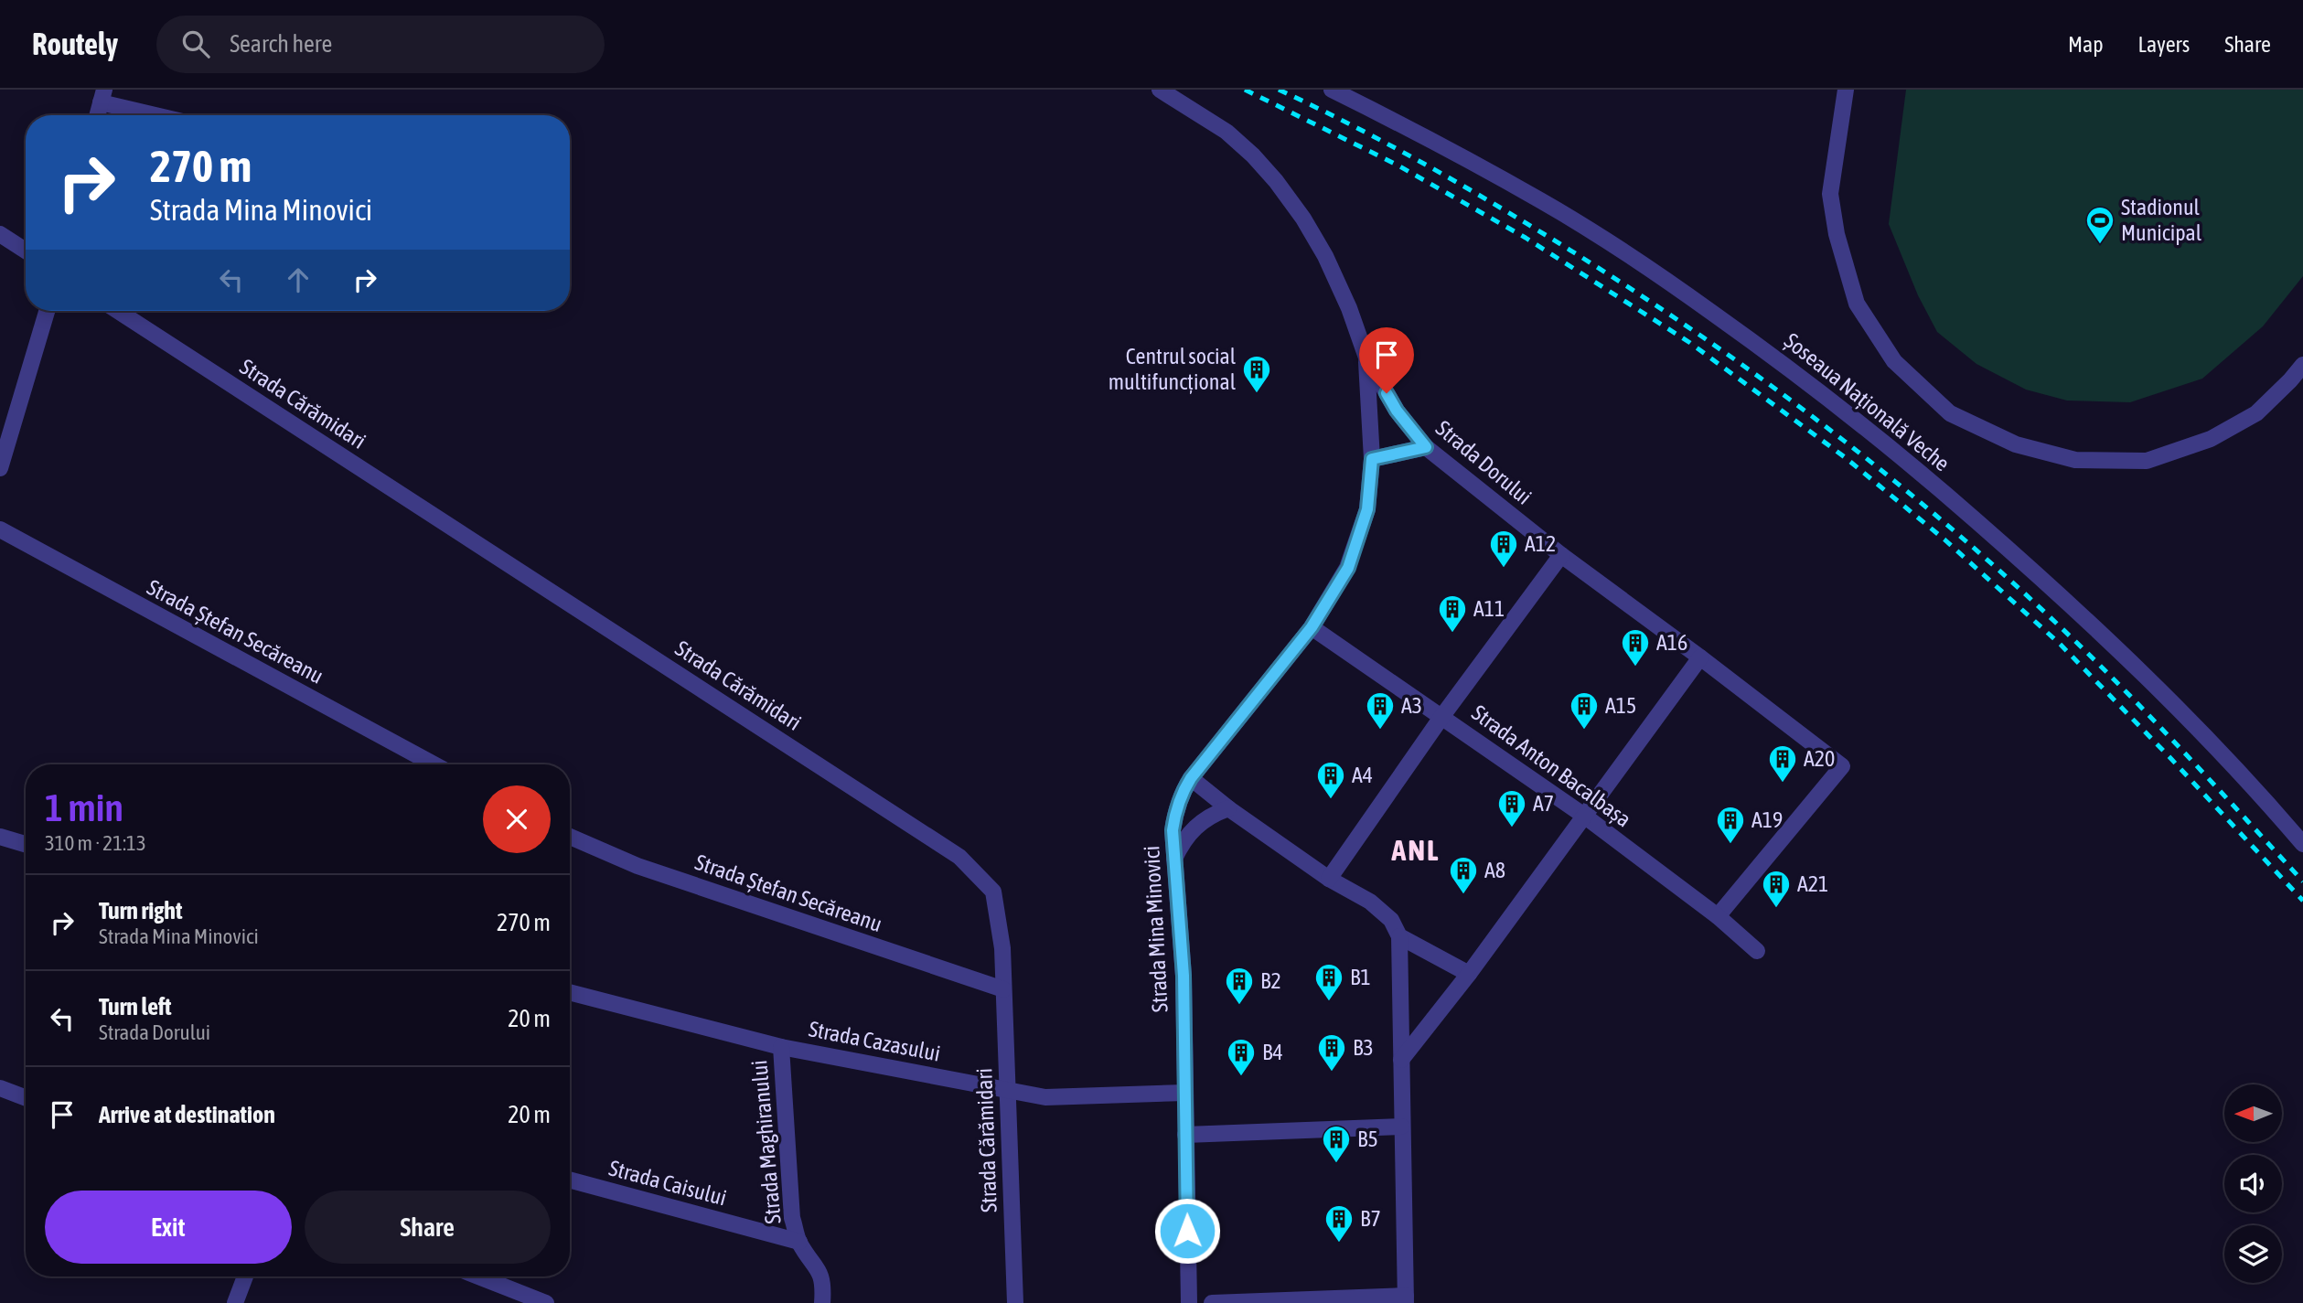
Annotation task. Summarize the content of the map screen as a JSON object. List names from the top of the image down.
{
  "streets": {
    "street": [
      "Șoseaua Națională Veche",
      "Strada Cărămidari",
      "Strada Dorului",
      "Strada Ștefan Secăreanu",
      "Strada Anton Bacalbașa",
      "Strada Mina Minovici",
      "Strada Cazasului",
      "Strada Maghiranului",
      "Strada Caisului"
    ]
  },
  "crossings": [
    ["Strada Cărămidari", "Strada Ștefan Secăreanu"],
    ["Strada Cărămidari", "Strada Cazasului"],
    ["Strada Dorului", "Strada Anton Bacalbașa"],
    ["Strada Dorului", "Strada Mina Minovici"],
    ["Strada Anton Bacalbașa", "Strada Mina Minovici"],
    ["Strada Mina Minovici", "Strada Cazasului"],
    ["Strada Cazasului", "Strada Maghiranului"],
    ["Strada Maghiranului", "Strada Caisului"]
  ],
  "districts": ["ANL"],
  "places": {
    "sports": ["Stadionul Municipal"],
    "building": [
      "Centrul social multifuncțional",
      "A12",
      "A11",
      "A16",
      "A3",
      "A15",
      "A20",
      "A4",
      "A7",
      "A19",
      "A8",
      "A21",
      "B1",
      "B2",
      "B3",
      "B4",
      "B5",
      "B7"
    ]
  },
  "north": "left",
  "page": {
    "header": "Routely",
    "search": "Search here",
    "nav": ["Map", "Layers", "Share"],
    "turn": ["270 m", "Strada Mina Minovici"],
    "heading": ["1 min", "310 m · 21:13"],
    "list": [
      {
        "name": "Turn right",
        "note": "Strada Mina Minovici",
        "value": "270 m"
      },
      {
        "name": "Turn left",
        "note": "Strada Dorului",
        "value": "20 m"
      },
      {
        "name": "Arrive at destination",
        "value": "20 m"
      }
    ],
    "buttons": ["Exit", "Share"]
  }
}
